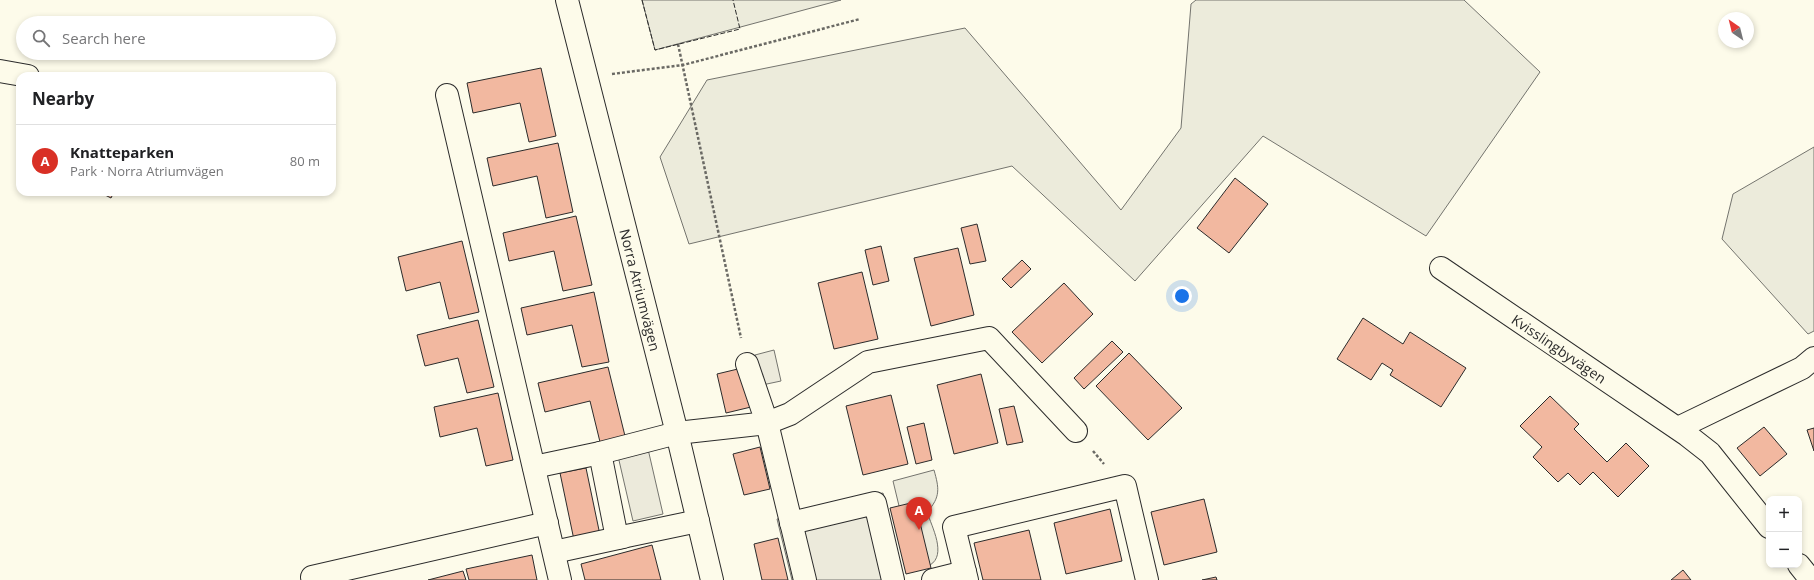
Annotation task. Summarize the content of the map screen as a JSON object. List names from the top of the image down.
{
  "streets": {
    "street": ["Norra Atriumvägen", "Kvisslingbyvägen"]
  },
  "north": "top left",
  "page": {
    "search": "Search here",
    "heading": "Nearby",
    "list": [
      {
        "mark": "A",
        "name": "Knatteparken",
        "note": "Park · Norra Atriumvägen",
        "value": "80 m"
      }
    ],
    "map_buttons": ["+", "−"],
    "pins": "A"
  }
}
